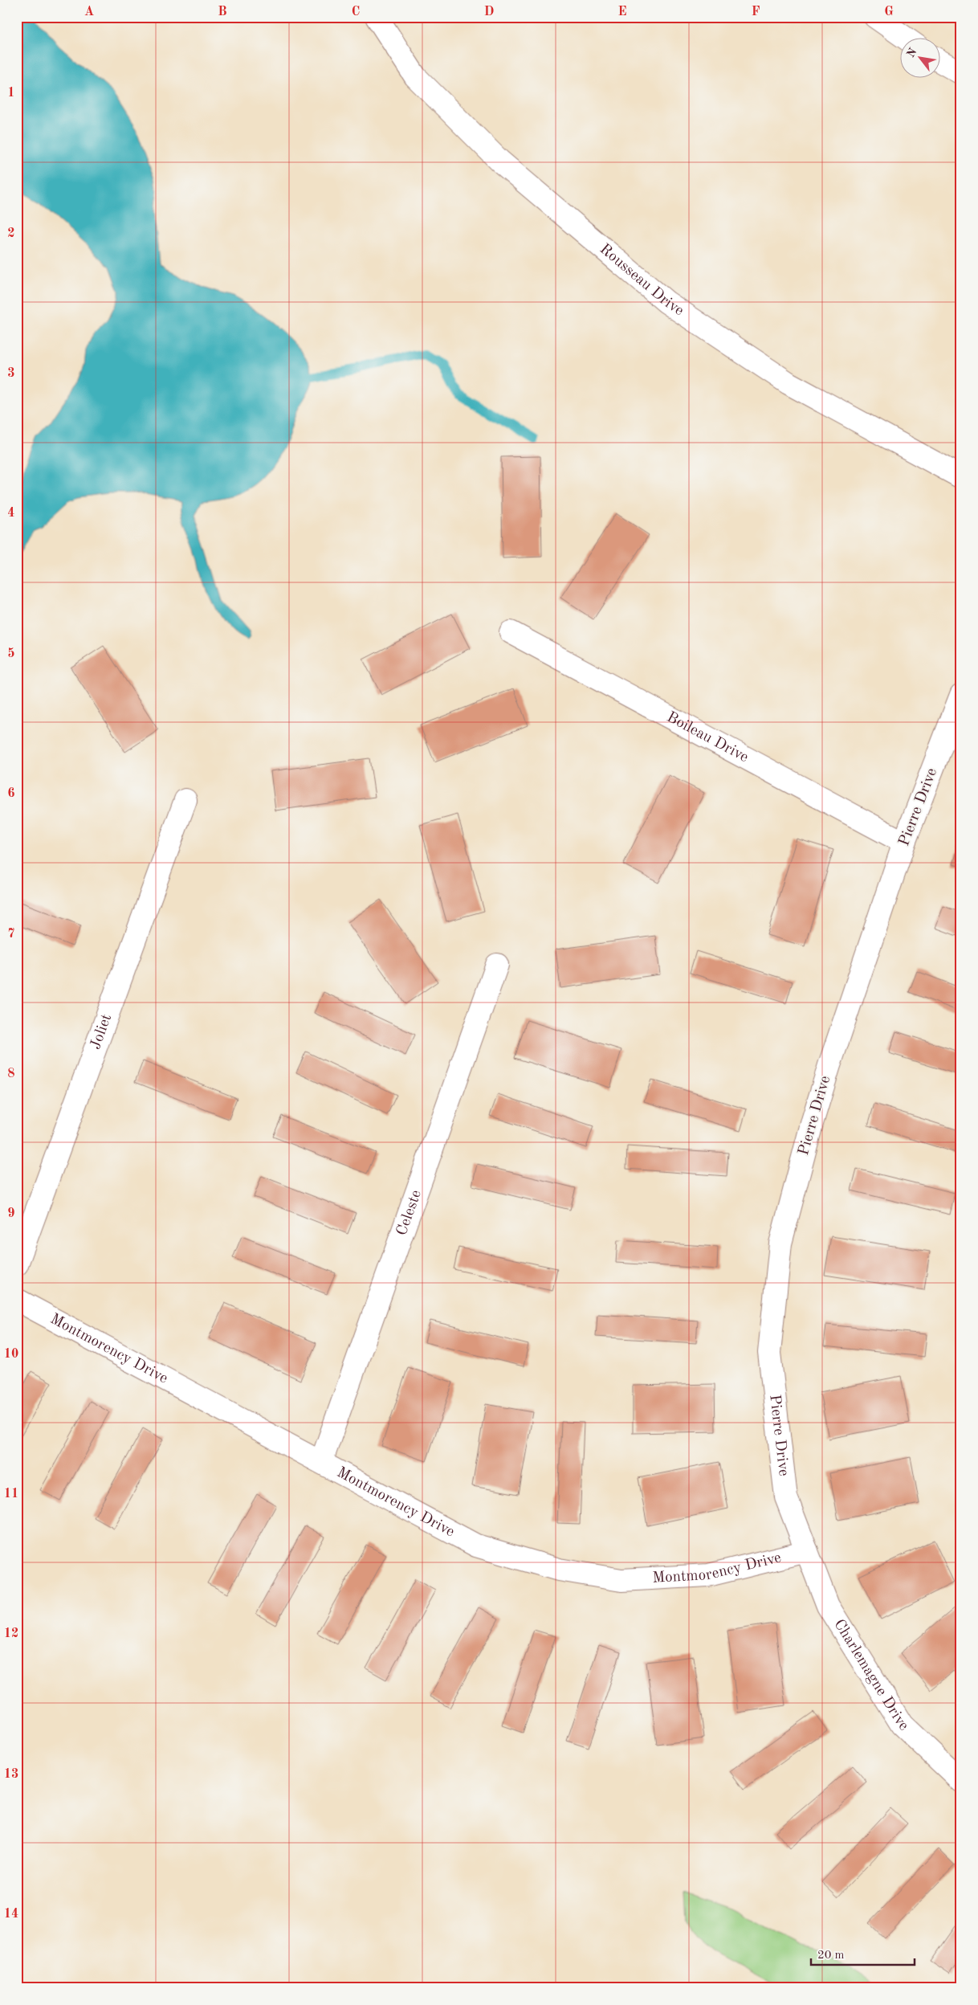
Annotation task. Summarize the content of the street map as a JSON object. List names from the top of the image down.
{
  "streets": {
    "street": [
      "Rousseau Drive",
      "Boileau Drive",
      "Pierre Drive",
      "Joliet",
      "Celeste",
      "Montmorency Drive",
      "Charlemagne Drive"
    ]
  },
  "crossings": [
    ["Boileau Drive", "Pierre Drive"],
    ["Pierre Drive", "Montmorency Drive"],
    ["Pierre Drive", "Charlemagne Drive"],
    ["Celeste", "Montmorency Drive"],
    ["Montmorency Drive", "Charlemagne Drive"]
  ],
  "scale_bar": "20 m",
  "north": "top left",
  "grid": {
    "columns": [
      "A",
      "B",
      "C",
      "D",
      "E",
      "F",
      "G"
    ],
    "rows": [
      "1",
      "2",
      "3",
      "4",
      "5",
      "6",
      "7",
      "8",
      "9",
      "10",
      "11",
      "12",
      "13",
      "14"
    ]
  }
}
